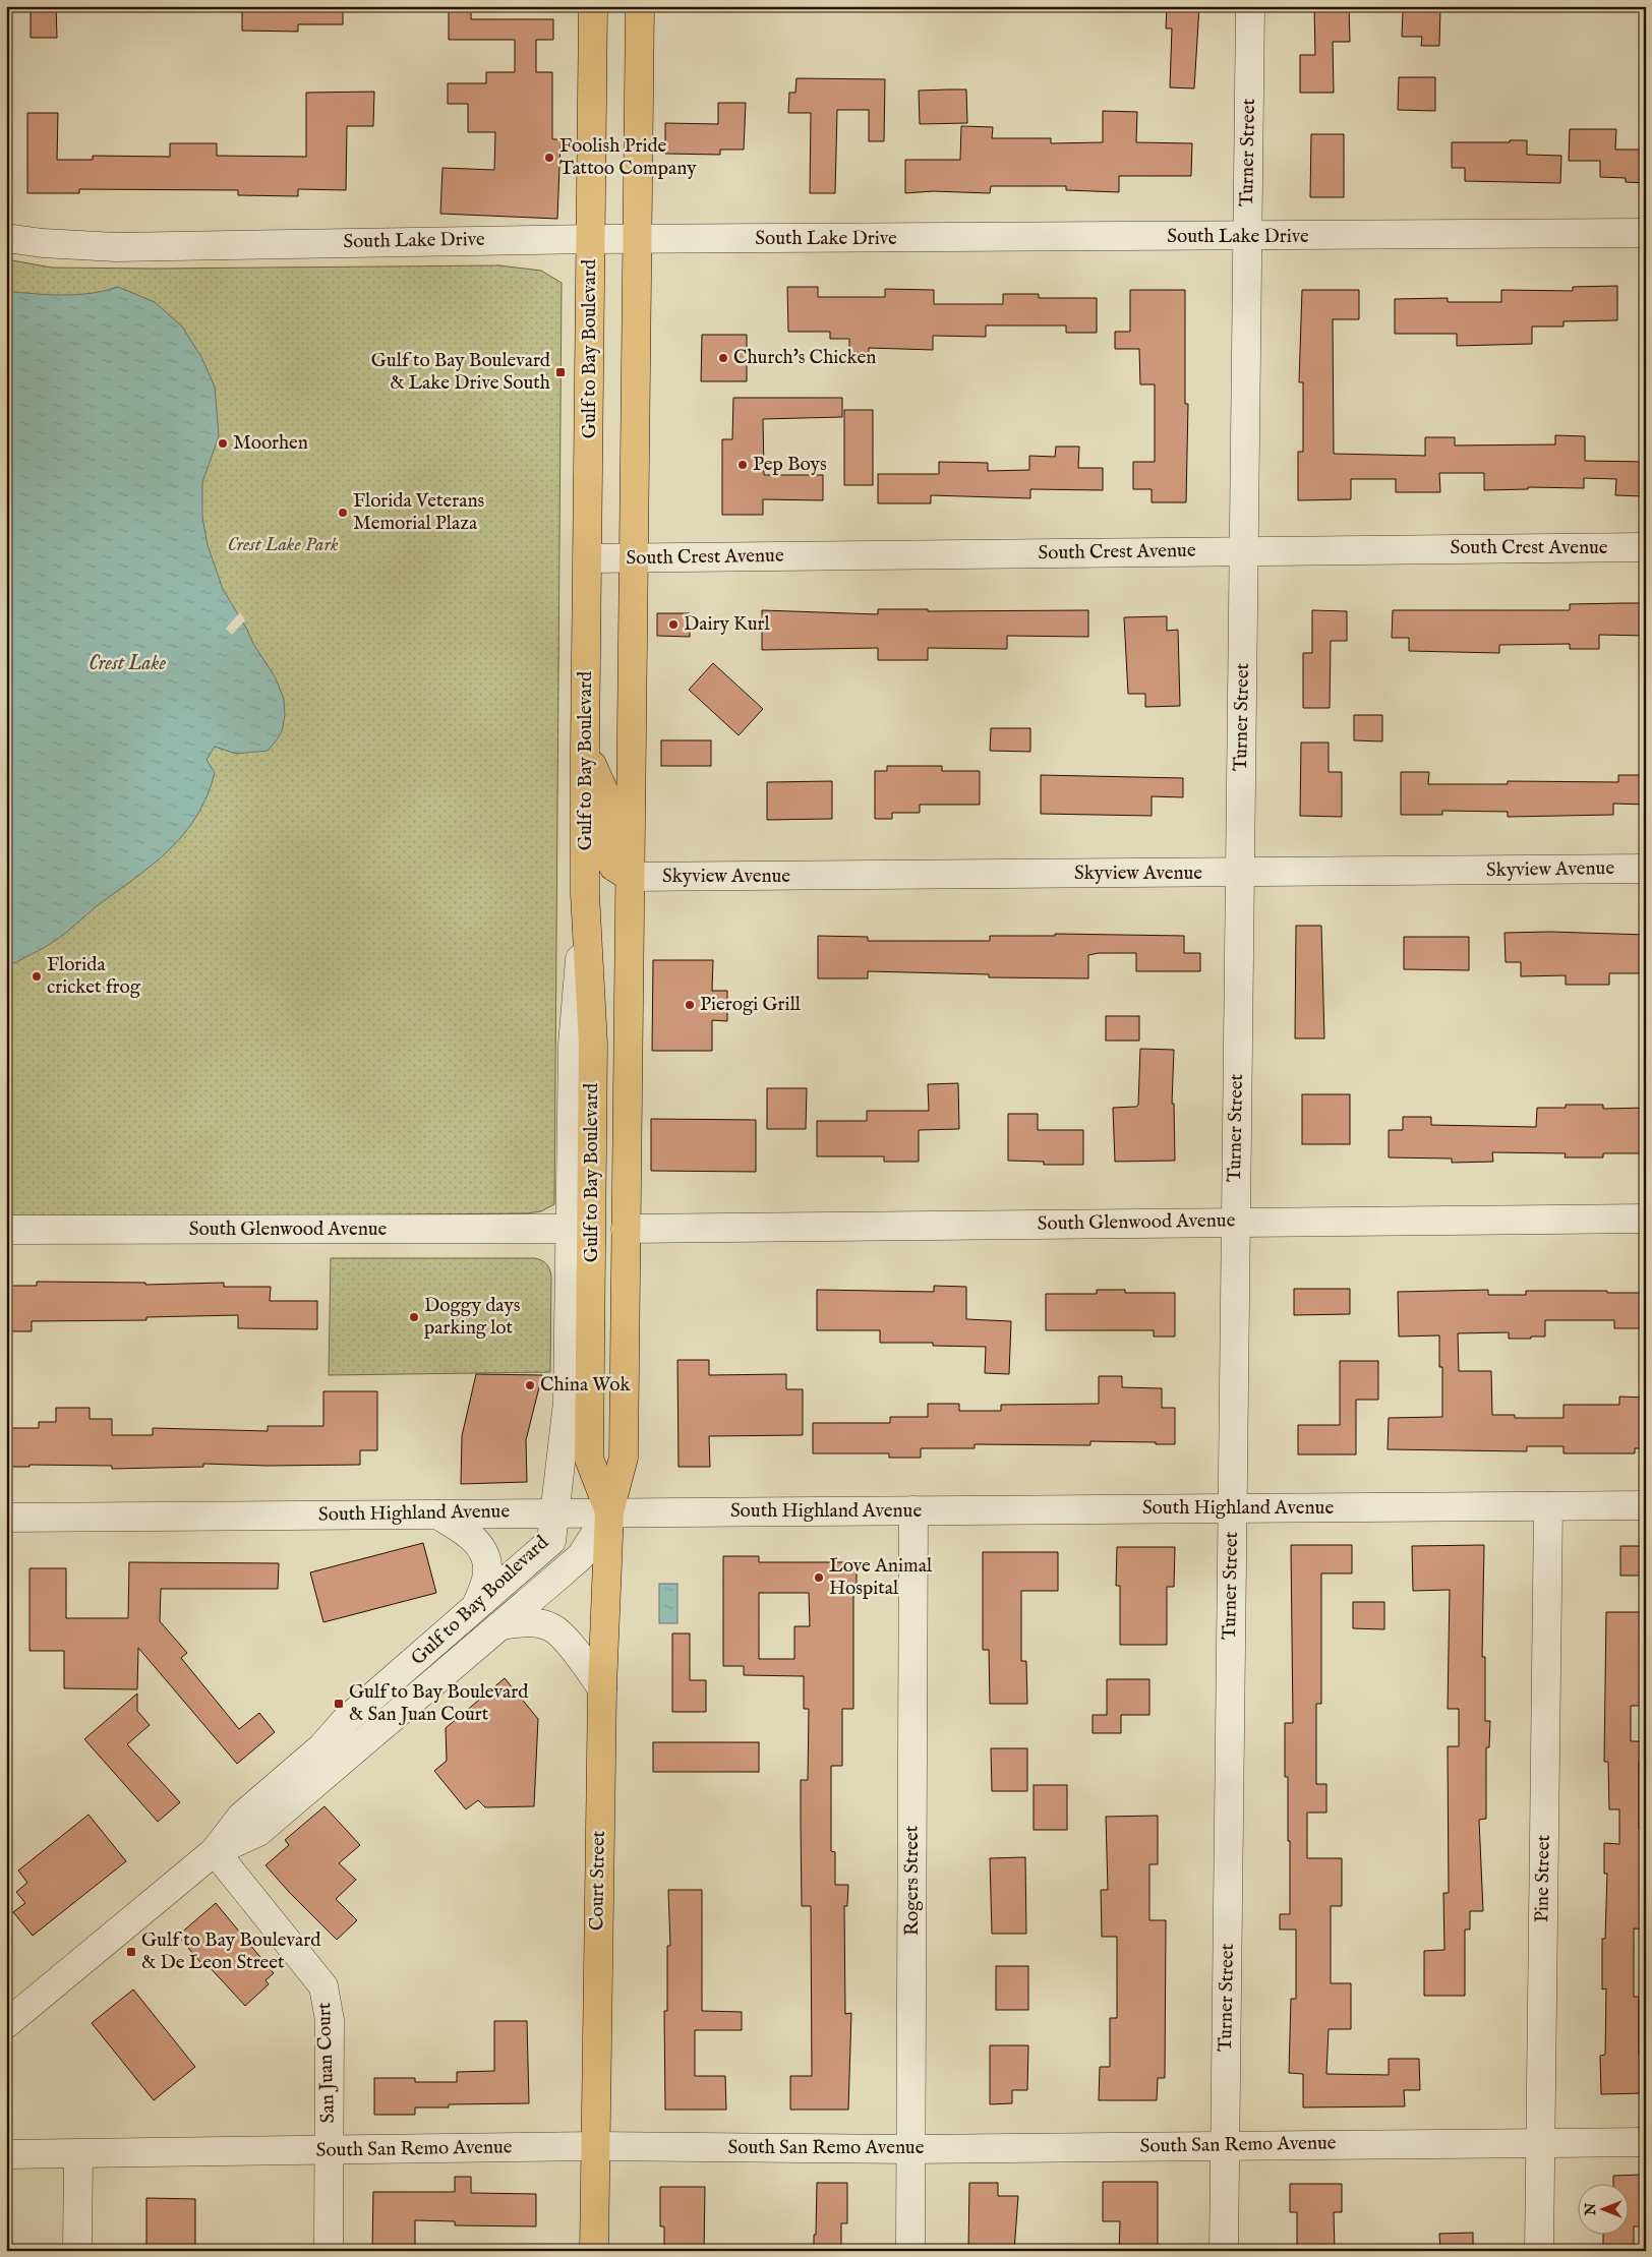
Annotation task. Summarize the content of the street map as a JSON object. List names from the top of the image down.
{
  "streets": {
    "main road": ["Gulf to Bay Boulevard", "Court Street"],
    "street": [
      "Turner Street",
      "South Lake Drive",
      "South Crest Avenue",
      "Skyview Avenue",
      "South Glenwood Avenue",
      "South Highland Avenue",
      "Pine Street",
      "Rogers Street",
      "San Juan Court",
      "South San Remo Avenue"
    ]
  },
  "crossings": [
    ["Turner Street", "South Lake Drive"],
    ["Turner Street", "South Crest Avenue"],
    ["Turner Street", "Skyview Avenue"],
    ["Turner Street", "South Glenwood Avenue"],
    ["Turner Street", "South Highland Avenue"],
    ["Turner Street", "South San Remo Avenue"],
    ["South Lake Drive", "Gulf to Bay Boulevard"],
    ["Gulf to Bay Boulevard", "South Crest Avenue"],
    ["Gulf to Bay Boulevard", "Skyview Avenue"],
    ["Gulf to Bay Boulevard", "South Glenwood Avenue"],
    ["Gulf to Bay Boulevard", "South Highland Avenue"],
    ["Gulf to Bay Boulevard", "Court Street"],
    ["Gulf to Bay Boulevard", "San Juan Court"],
    ["South Highland Avenue", "Pine Street"],
    ["South Highland Avenue", "Court Street"],
    ["South Highland Avenue", "Rogers Street"],
    ["Pine Street", "South San Remo Avenue"],
    ["Court Street", "South San Remo Avenue"],
    ["Rogers Street", "South San Remo Avenue"],
    ["San Juan Court", "South San Remo Avenue"]
  ],
  "water": ["Crest Lake"],
  "parks": ["Crest Lake Park"],
  "places": {
    "other": [
      "Foolish Pride Tattoo Company",
      "Church's Chicken",
      "Moorhen",
      "Pep Boys",
      "Florida Veterans Memorial Plaza",
      "Dairy Kurl",
      "Florida cricket frog",
      "Pierogi Grill",
      "Doggy days parking lot",
      "China Wok",
      "Love Animal Hospital"
    ],
    "transit": ["Gulf to Bay Boulevard & Lake Drive South", "Gulf to Bay Boulevard & San Juan Court", "Gulf to Bay Boulevard & De Leon Street"]
  },
  "north": "left"
}
